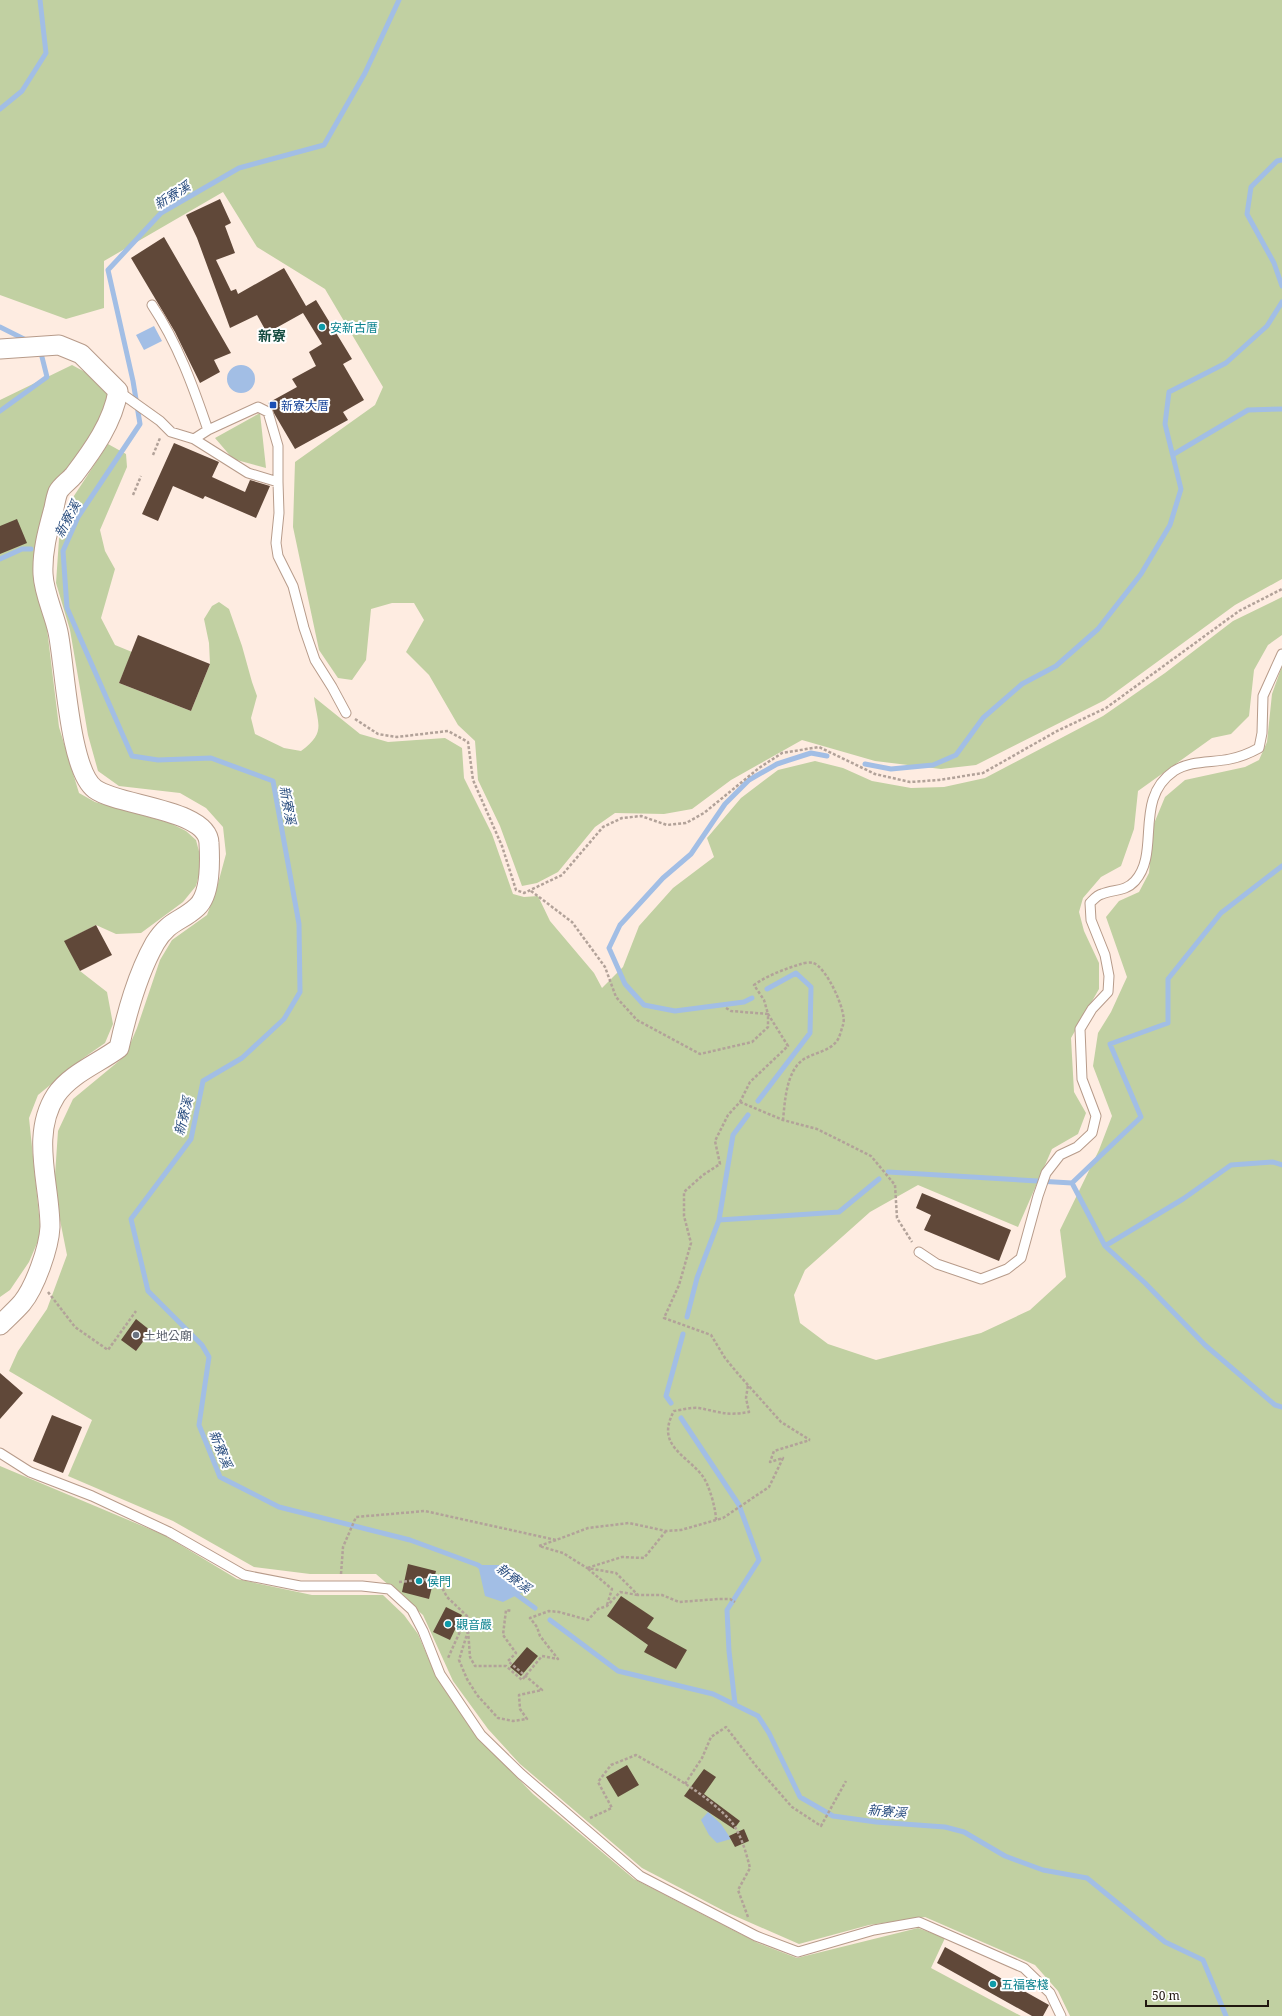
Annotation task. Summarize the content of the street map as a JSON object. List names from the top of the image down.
{
  "districts": ["新寮"],
  "water": ["新寮溪"],
  "places": {
    "other": [
      "安新古厝",
      "土地公廟",
      "侯門",
      "觀音嚴",
      "五福客棧"
    ],
    "transit": ["新寮大厝"]
  },
  "scale_bar": "50 m"
}
